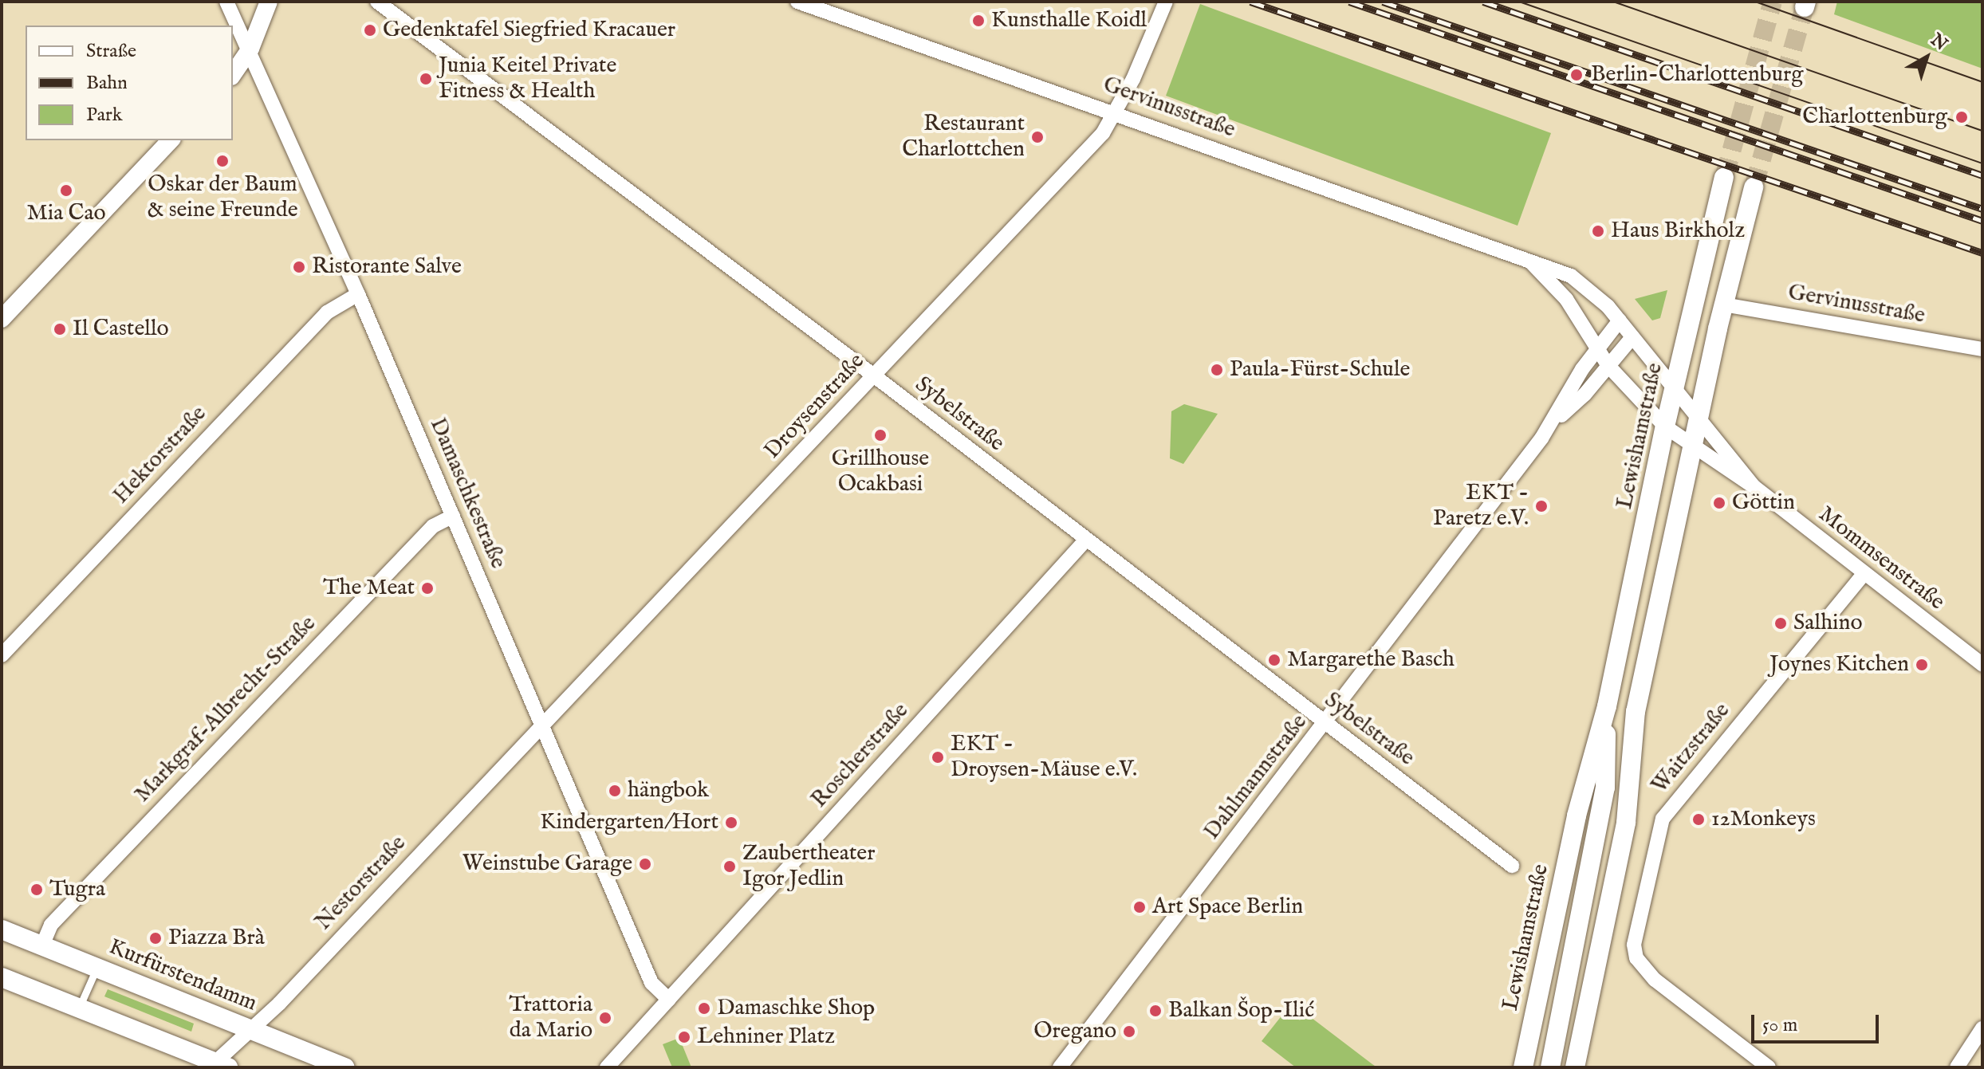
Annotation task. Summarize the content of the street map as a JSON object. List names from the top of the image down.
{
  "streets": {
    "main road": ["Lewishamstraße", "Kurfürstendamm"],
    "street": [
      "Gervinusstraße",
      "Droysenstraße",
      "Sybelstraße",
      "Hektorstraße",
      "Damaschkestraße",
      "Mommsenstraße",
      "Markgraf-Albrecht-Straße",
      "Waitzstraße",
      "Roscherstraße",
      "Dahlmannstraße",
      "Nestorstraße"
    ]
  },
  "crossings": [
    ["Gervinusstraße", "Droysenstraße"],
    ["Gervinusstraße", "Lewishamstraße"],
    ["Gervinusstraße", "Mommsenstraße"],
    ["Gervinusstraße", "Dahlmannstraße"],
    ["Droysenstraße", "Sybelstraße"],
    ["Droysenstraße", "Damaschkestraße"],
    ["Droysenstraße", "Nestorstraße"],
    ["Sybelstraße", "Roscherstraße"],
    ["Sybelstraße", "Dahlmannstraße"],
    ["Lewishamstraße", "Mommsenstraße"],
    ["Hektorstraße", "Damaschkestraße"],
    ["Damaschkestraße", "Markgraf-Albrecht-Straße"],
    ["Damaschkestraße", "Roscherstraße"],
    ["Damaschkestraße", "Nestorstraße"],
    ["Mommsenstraße", "Waitzstraße"],
    ["Markgraf-Albrecht-Straße", "Kurfürstendamm"],
    ["Nestorstraße", "Kurfürstendamm"]
  ],
  "places": [
    "Kunsthalle Koidl",
    "Gedenktafel Siegfried Kracauer",
    "Berlin-Charlottenburg",
    "Junia Keitel Private Fitness & Health",
    "Charlottenburg",
    "Restaurant Charlottchen",
    "Oskar der Baum & seine Freunde",
    "Mia Cao",
    "Haus Birkholz",
    "Ristorante Salve",
    "Il Castello",
    "Paula-Fürst-Schule",
    "Grillhouse Ocakbasi",
    "Göttin",
    "EKT - Paretz e.V.",
    "The Meat",
    "Salhino",
    "Margarethe Basch",
    "Joynes Kitchen",
    "EKT - Droysen-Mäuse e.V.",
    "hängbok",
    "12Monkeys",
    "Kindergarten/Hort",
    "Weinstube Garage",
    "Zaubertheater Igor Jedlin",
    "Tugra",
    "Art Space Berlin",
    "Piazza Brà",
    "Damaschke Shop",
    "Balkan Šop-Ilić",
    "Trattoria da Mario",
    "Oregano",
    "Lehniner Platz"
  ],
  "legend": ["Straße", "Bahn", "Park"],
  "scale_bar": "50 m",
  "north": "top right"
}
